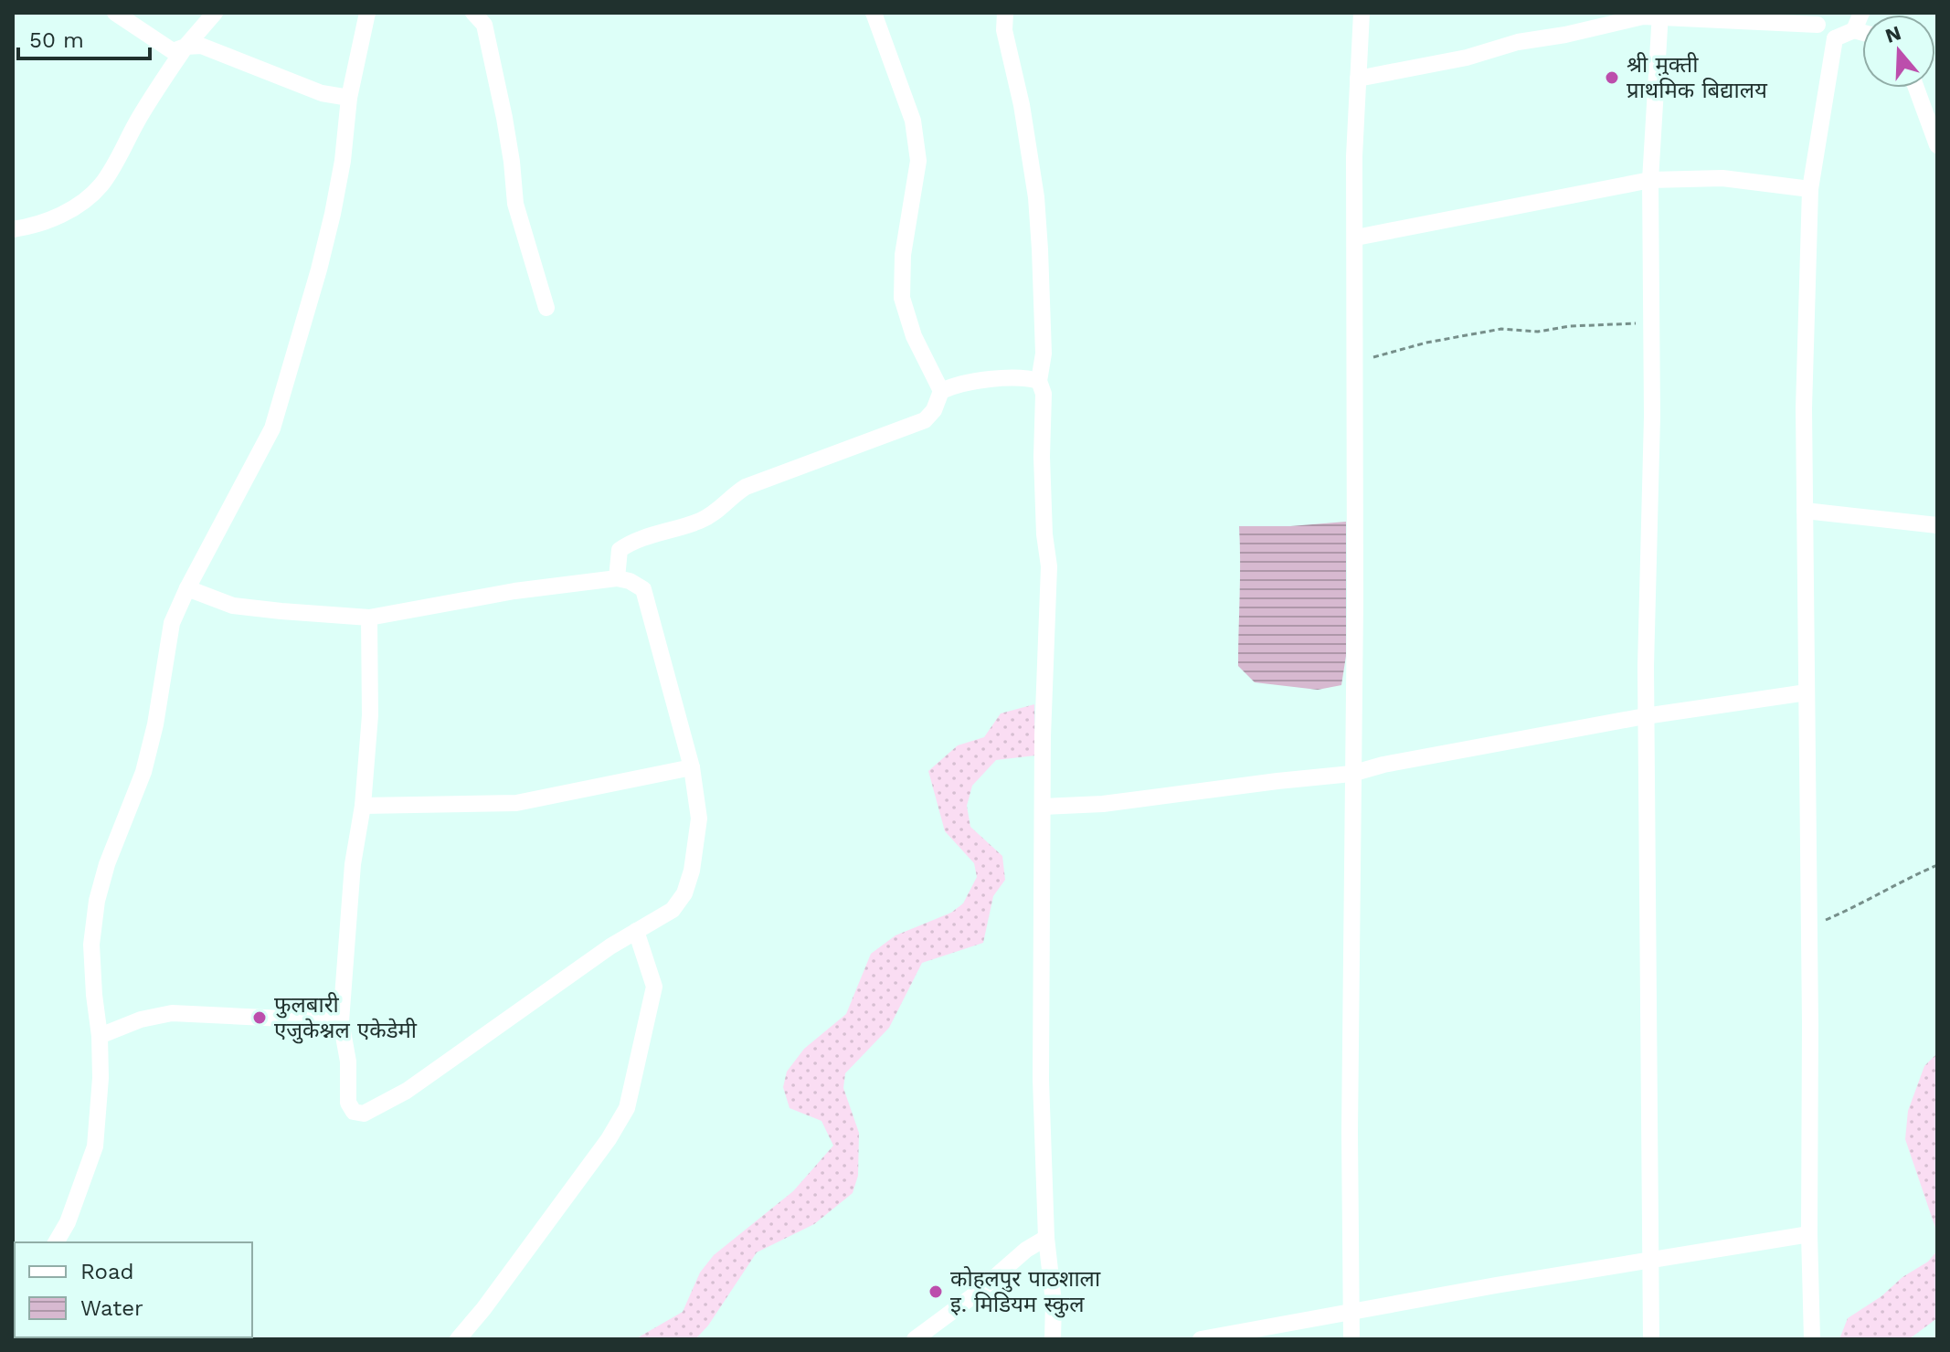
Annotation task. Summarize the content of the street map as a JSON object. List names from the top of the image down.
{
  "places": ["श्री मुक्ती प्राथमिक बिद्यालय", "फुलबारी एजुकेश्नल एकेडेमी", "कोहलपुर पाठशाला इ. मिडियम स्कुल"],
  "legend": ["Road", "Water"],
  "scale_bar": "50 m",
  "north": "top"
}
